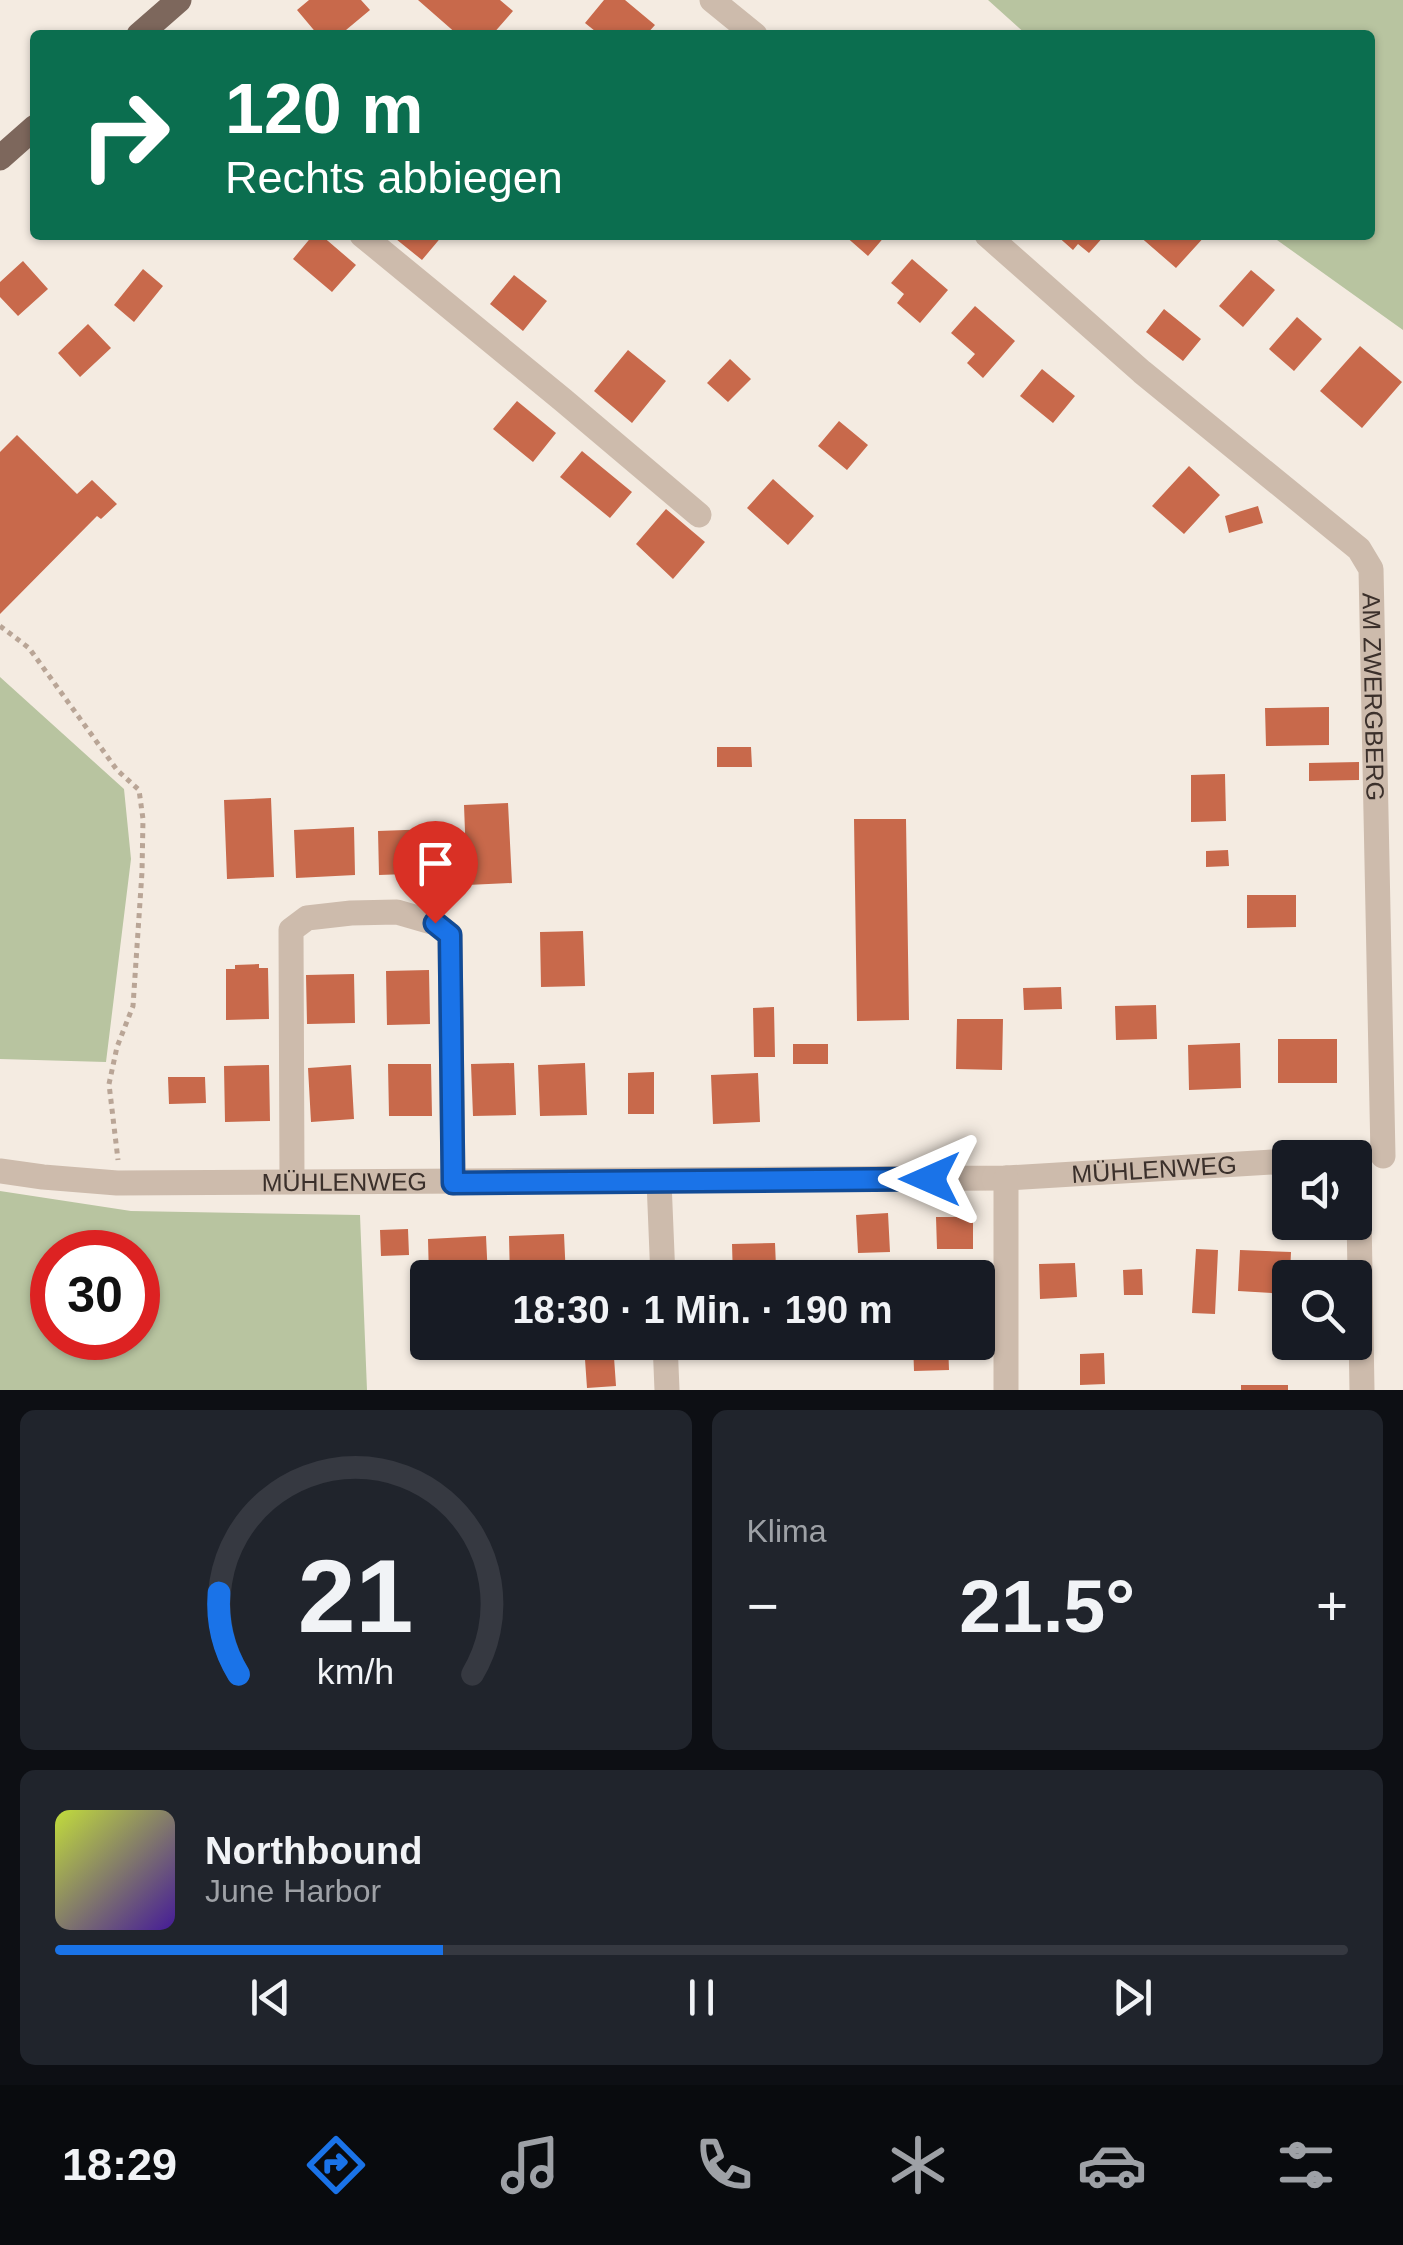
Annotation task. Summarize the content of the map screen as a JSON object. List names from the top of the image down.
{
  "streets": {
    "street": ["AM ZWERGBERG", "MÜHLENWEG"]
  },
  "page": {
    "turn": ["120 m", "Rechts abbiegen"],
    "limit": "30",
    "trip": "18:30 · 1 Min. · 190 m",
    "tile": "Klima",
    "heat": ["−", "21.5°", "+"],
    "song": ["Northbound", "June Harbor"],
    "tabs": "18:29",
    "gauge": ["21", "km/h"]
  }
}
